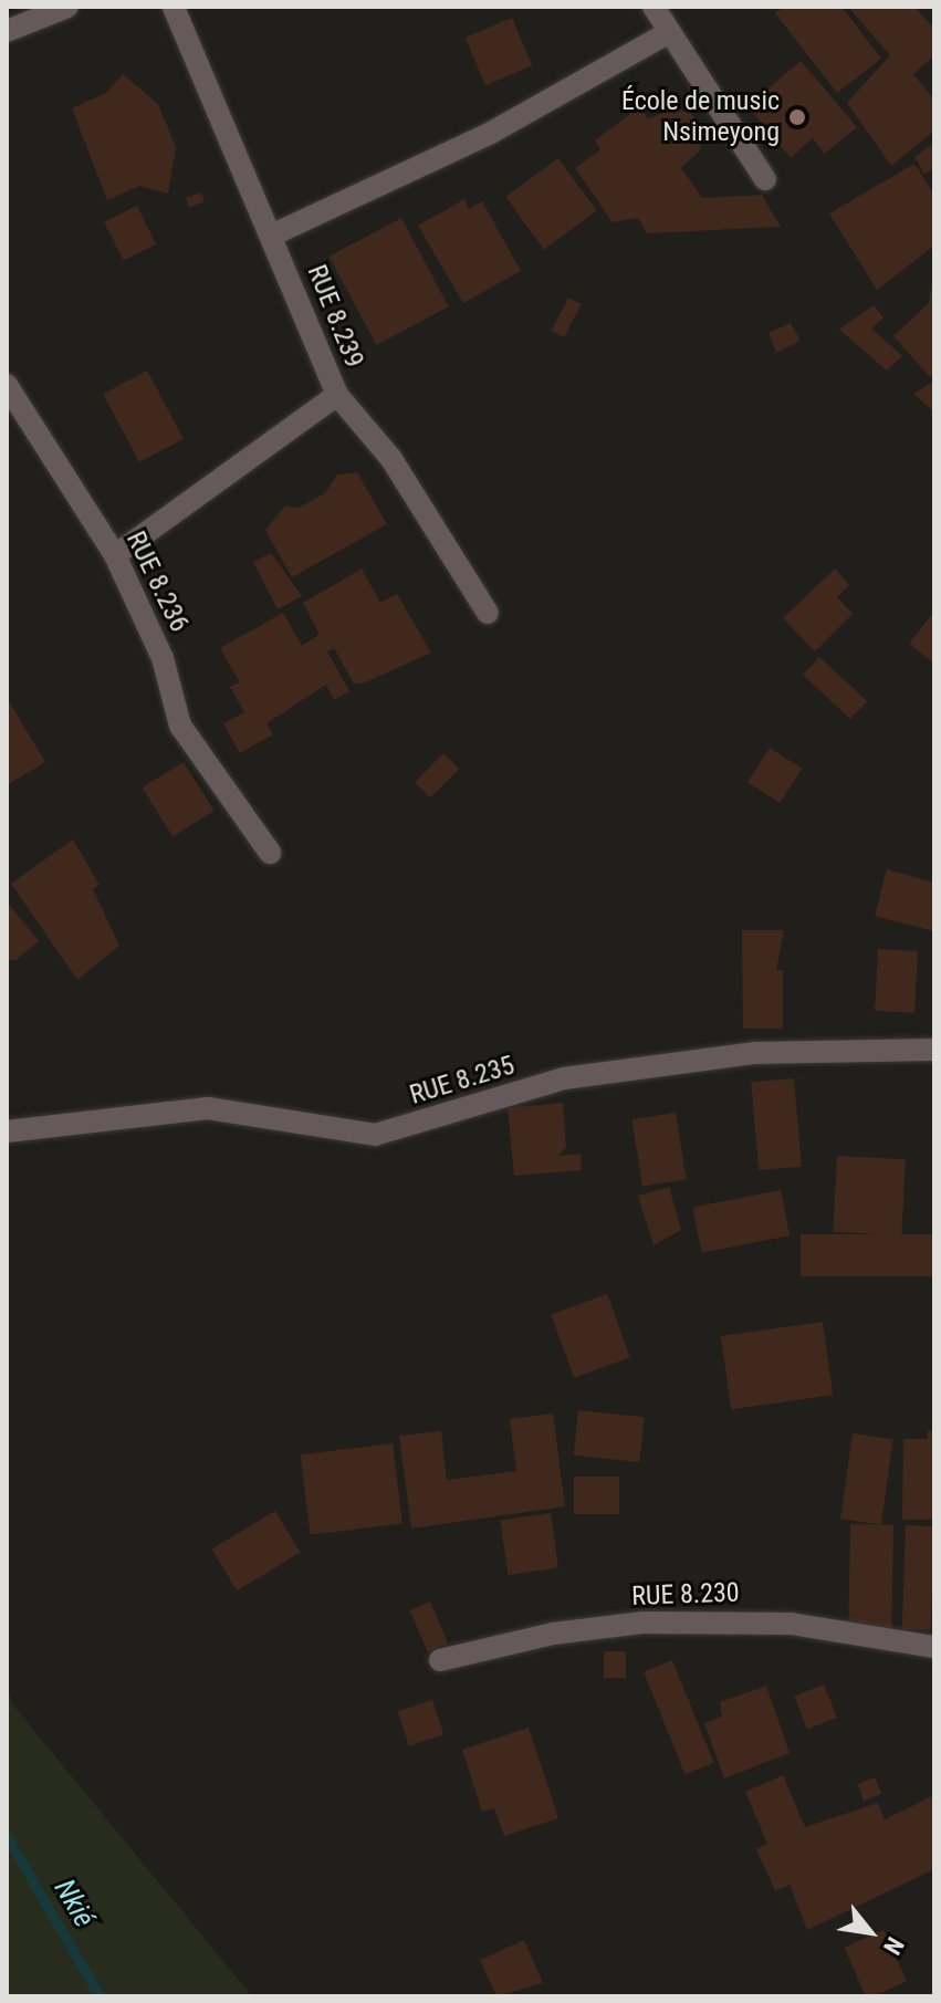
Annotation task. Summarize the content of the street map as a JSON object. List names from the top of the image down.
{
  "streets": {
    "street": [
      "RUE 8.239",
      "RUE 8.236",
      "RUE 8.235",
      "RUE 8.230"
    ]
  },
  "crossings": [
    ["RUE 8.239", "RUE 8.236"]
  ],
  "water": ["Nkié"],
  "places": ["École de music Nsimeyong"],
  "north": "bottom right"
}
